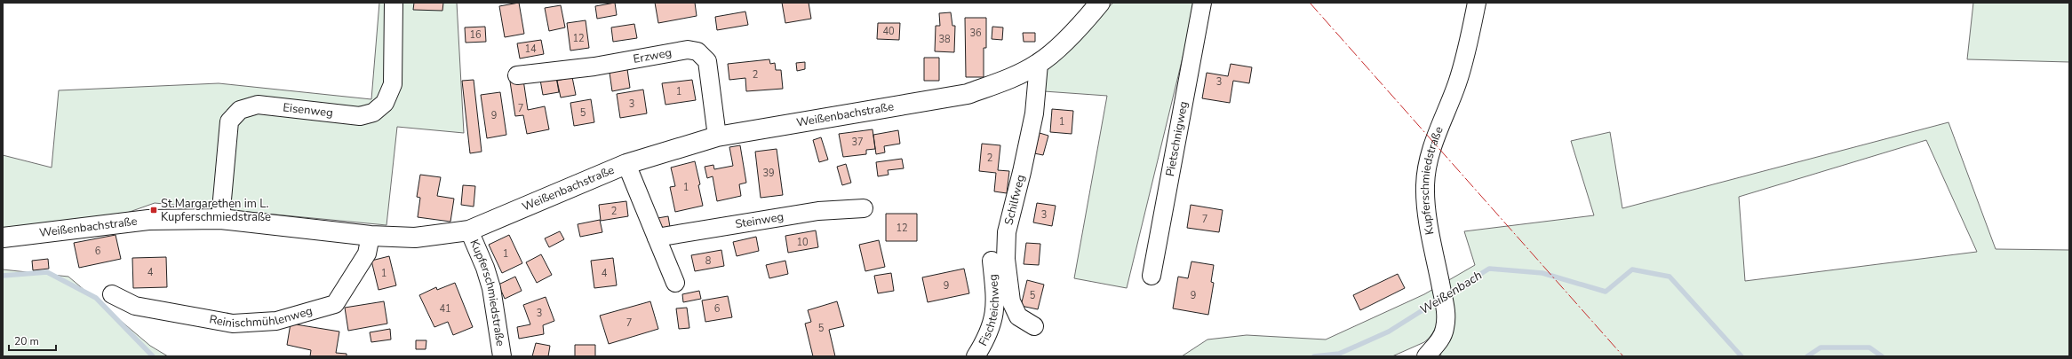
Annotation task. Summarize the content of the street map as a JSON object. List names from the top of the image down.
{
  "streets": {
    "main road": ["Weißenbachstraße"],
    "street": [
      "Erzweg",
      "Eisenweg",
      "Pietschnigweg",
      "Kupferschmiedstraße",
      "Schilfweg",
      "Steinweg",
      "Fischteichweg",
      "Reinischmühlenweg"
    ]
  },
  "crossings": [
    ["Erzweg", "Weißenbachstraße"],
    ["Eisenweg", "Weißenbachstraße"],
    ["Weißenbachstraße", "Kupferschmiedstraße"],
    ["Weißenbachstraße", "Schilfweg"],
    ["Weißenbachstraße", "Reinischmühlenweg"]
  ],
  "water": ["Weißenbach"],
  "places": {
    "transit": ["St.Margarethen im L. Kupferschmiedstraße"]
  },
  "house_numbers": [
    "40",
    "36",
    "16",
    "12",
    "38",
    "14",
    "2",
    "3",
    "1",
    "3",
    "7",
    "5",
    "9",
    "1",
    "37",
    "2",
    "39",
    "1",
    "2",
    "3",
    "7",
    "12",
    "10",
    "6",
    "1",
    "8",
    "4",
    "1",
    "4",
    "9",
    "5",
    "9",
    "41",
    "6",
    "3",
    "7",
    "5"
  ],
  "scale_bar": "20 m"
}
